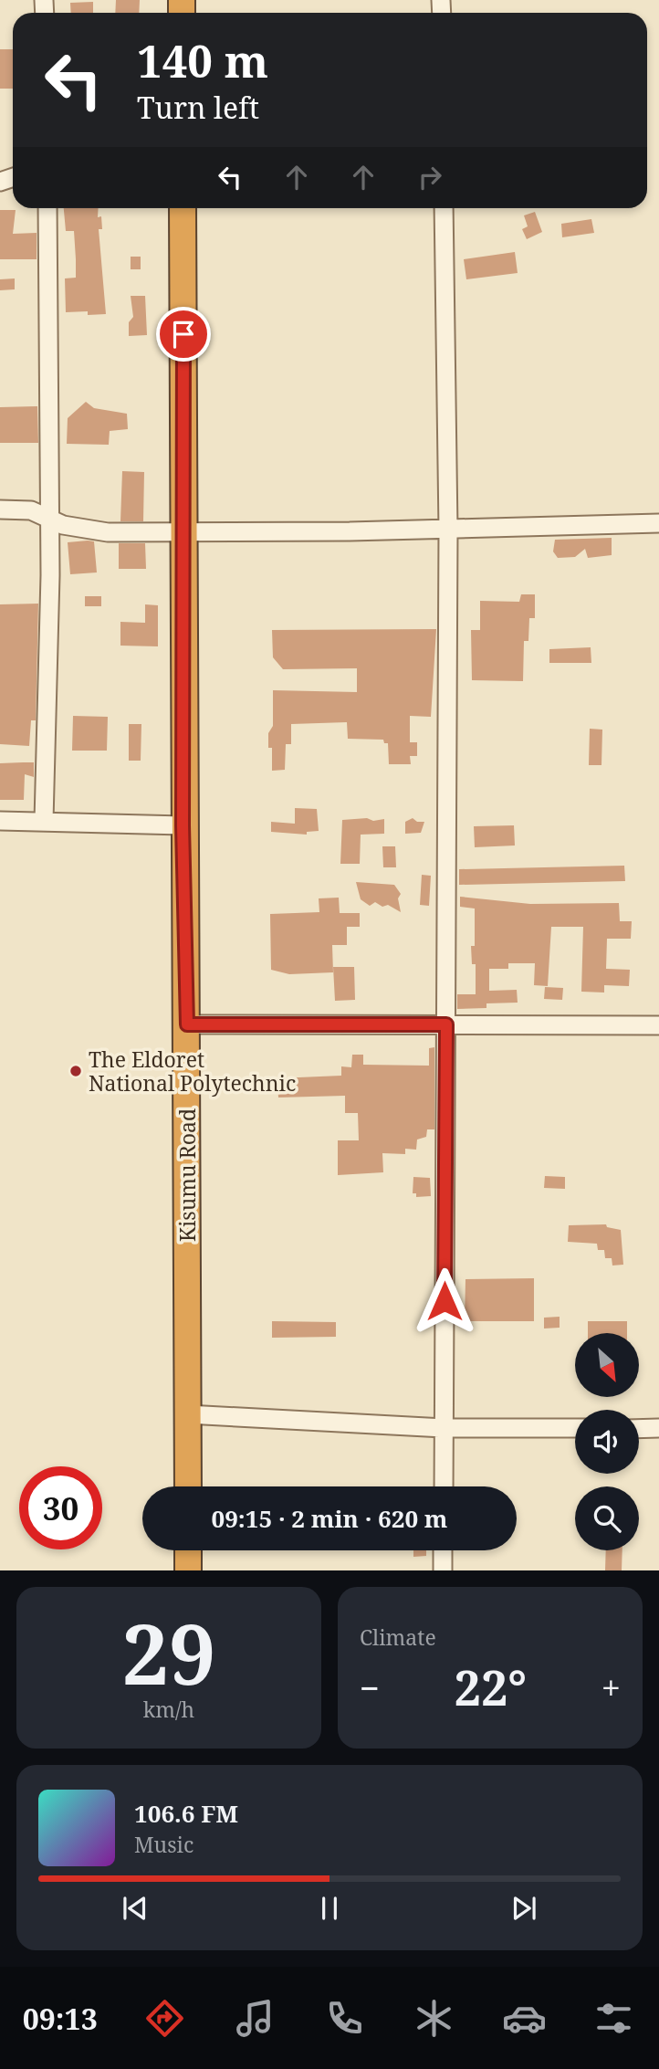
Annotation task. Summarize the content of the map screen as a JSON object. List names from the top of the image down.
{
  "streets": {
    "highway": ["Kisumu Road"]
  },
  "places": ["The Eldoret National Polytechnic"],
  "north": "bottom right",
  "page": {
    "turn": ["140 m", "Turn left"],
    "limit": "30",
    "trip": "09:15 · 2 min · 620 m",
    "tile": [
      ["29", "km/h"],
      "Climate"
    ],
    "heat": ["−", "22°", "+"],
    "song": ["106.6 FM", "Music"],
    "tabs": "09:13"
  }
}
